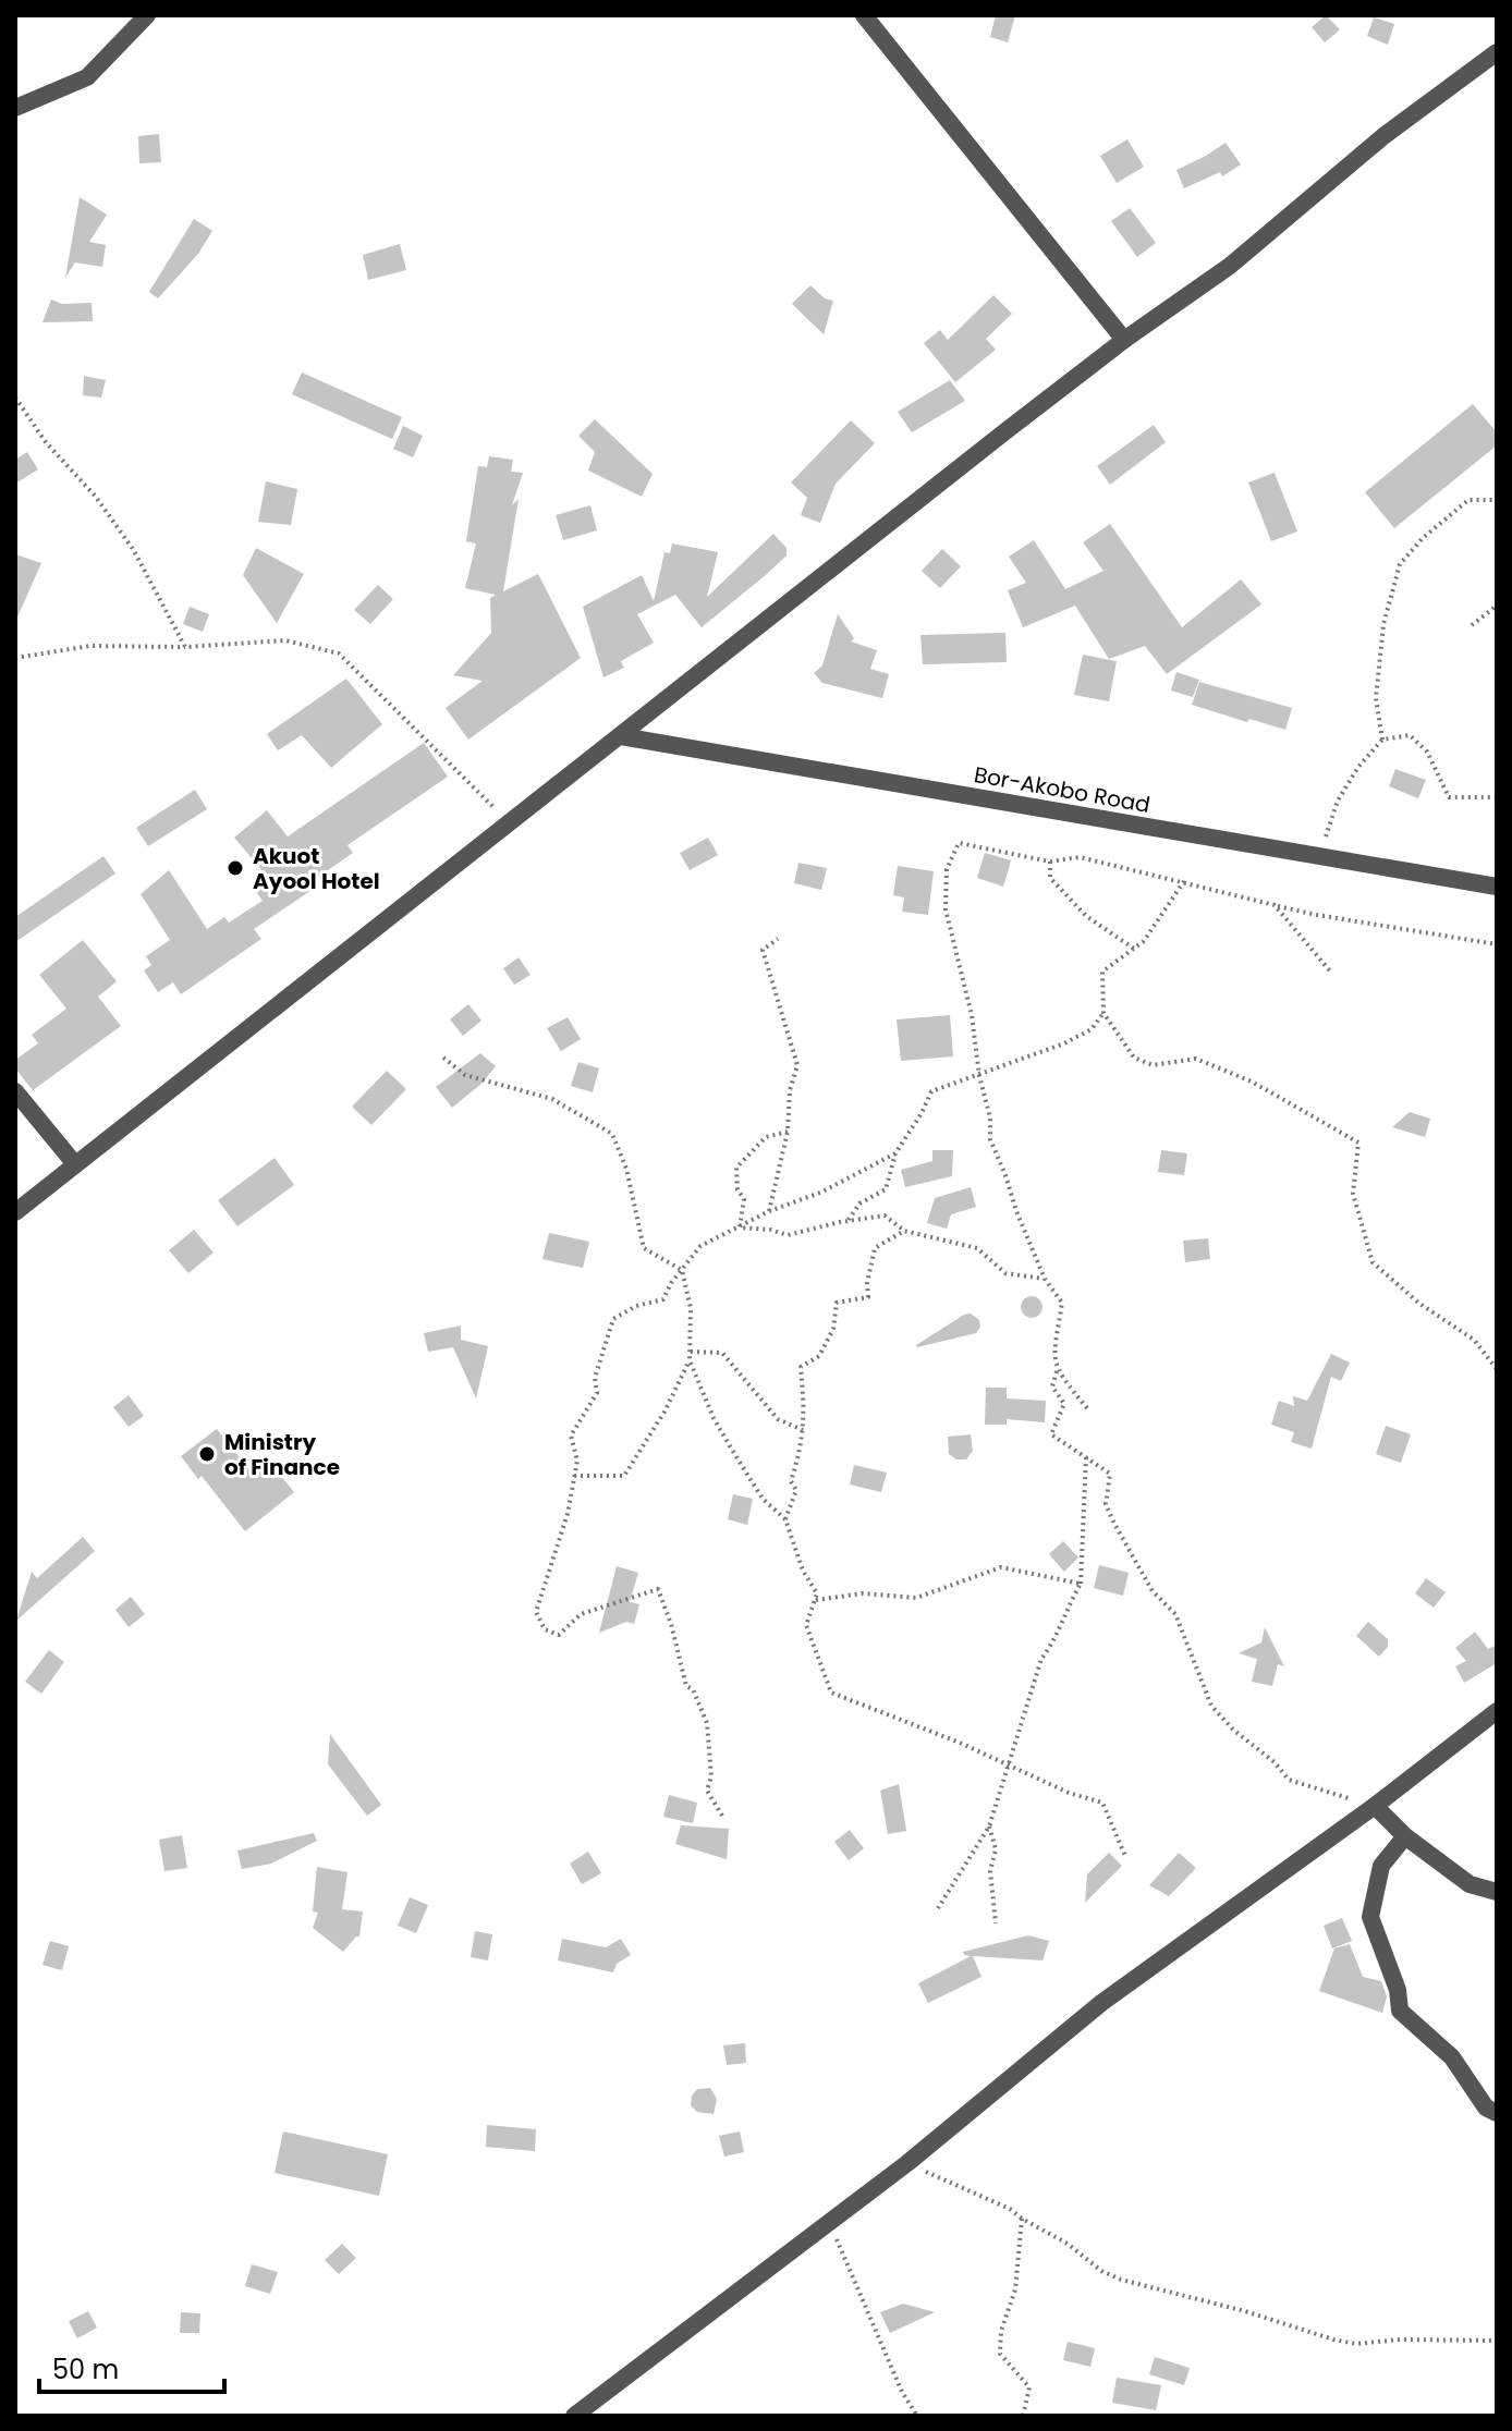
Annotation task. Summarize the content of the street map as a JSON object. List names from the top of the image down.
{
  "streets": {
    "street": ["Bor-Akobo Road"]
  },
  "places": ["Akuot Ayool Hotel", "Ministry of Finance"],
  "scale_bar": "50 m"
}
